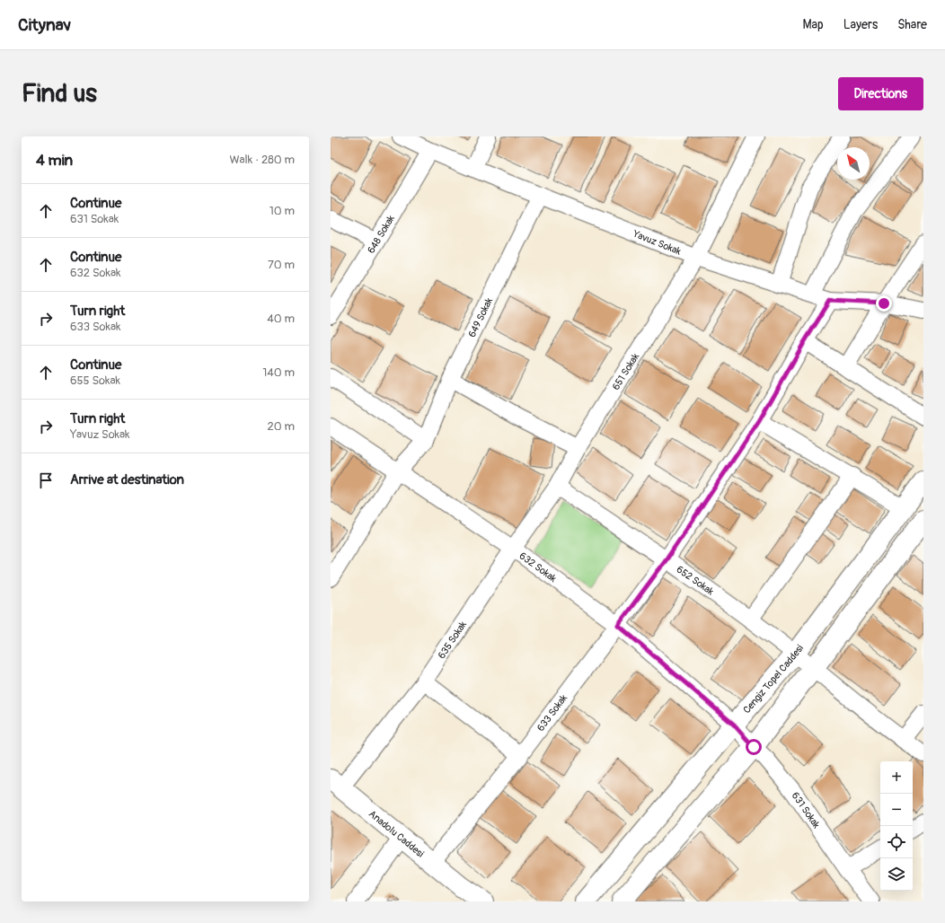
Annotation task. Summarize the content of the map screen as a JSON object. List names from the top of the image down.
{
  "streets": {
    "street": [
      "648 Sokak",
      "Yavuz Sokak",
      "649 Sokak",
      "651 Sokak",
      "632 Sokak",
      "652 Sokak",
      "635 Sokak",
      "Cengiz Topel Caddesi",
      "633 Sokak",
      "631 Sokak",
      "Anadolu Caddesi"
    ]
  },
  "crossings": [
    ["648 Sokak", "Yavuz Sokak"],
    ["Yavuz Sokak", "649 Sokak"],
    ["Yavuz Sokak", "651 Sokak"],
    ["Yavuz Sokak", "633 Sokak"],
    ["651 Sokak", "652 Sokak"],
    ["651 Sokak", "635 Sokak"],
    ["632 Sokak", "635 Sokak"],
    ["632 Sokak", "Cengiz Topel Caddesi"],
    ["632 Sokak", "633 Sokak"],
    ["632 Sokak", "631 Sokak"],
    ["652 Sokak", "635 Sokak"],
    ["652 Sokak", "Cengiz Topel Caddesi"],
    ["652 Sokak", "633 Sokak"],
    ["635 Sokak", "Anadolu Caddesi"],
    ["Cengiz Topel Caddesi", "631 Sokak"],
    ["633 Sokak", "Anadolu Caddesi"]
  ],
  "north": "top left",
  "page": {
    "header": "Citynav",
    "nav": ["Map", "Layers", "Share"],
    "buttons": "Directions",
    "title": "Find us",
    "heading": ["4 min", "Walk · 280 m"],
    "list": [
      ["Continue", "631 Sokak", "10 m"],
      ["Continue", "632 Sokak", "70 m"],
      ["Turn right", "633 Sokak", "40 m"],
      ["Continue", "655 Sokak", "140 m"],
      ["Turn right", "Yavuz Sokak", "20 m"],
      "Arrive at destination"
    ],
    "map_buttons": ["+", "−"]
  }
}
